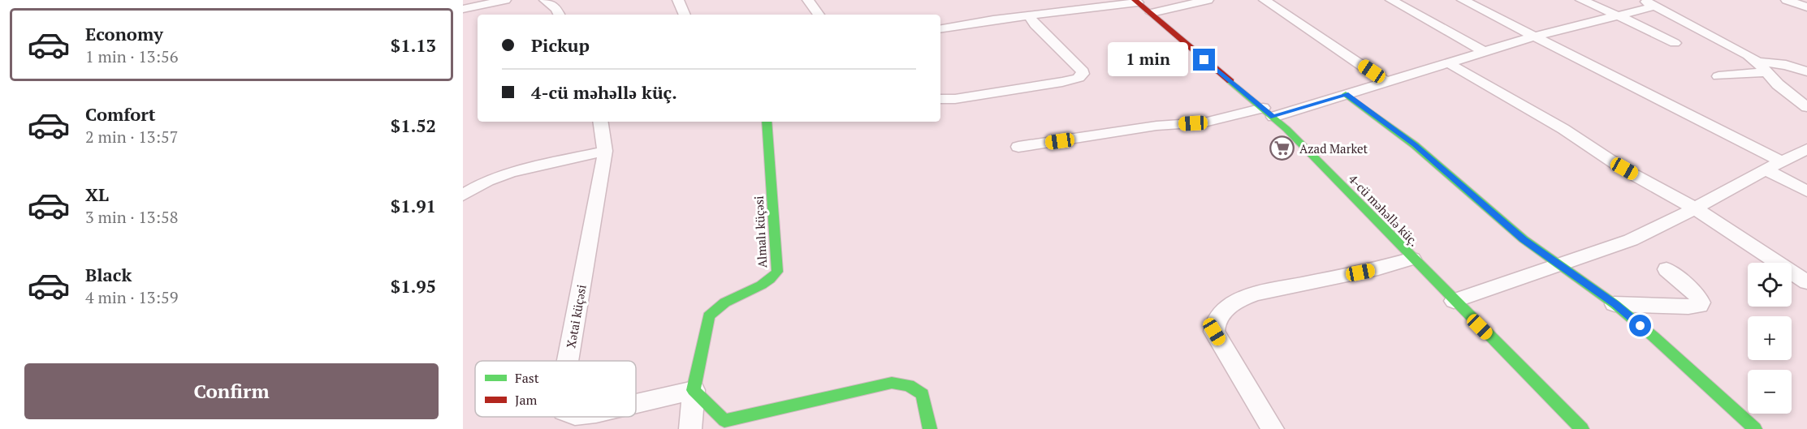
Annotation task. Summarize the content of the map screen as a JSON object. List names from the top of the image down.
{
  "streets": {
    "street": ["4-cü məhəllə küç.", "Almalı küçəsi", "Xətai küçəsi"]
  },
  "crossings": [
    ["Almalı küçəsi", "Xətai küçəsi"]
  ],
  "places": {
    "supermarket": ["Azad Market"]
  },
  "legend": ["Fast", "Jam"],
  "page": {
    "list": [
      {
        "name": "Economy",
        "note": "1 min · 13:56",
        "value": "$1.13"
      },
      {
        "name": "Comfort",
        "note": "2 min · 13:57",
        "value": "$1.52"
      },
      {
        "name": "XL",
        "note": "3 min · 13:58",
        "value": "$1.91"
      },
      {
        "name": "Black",
        "note": "4 min · 13:59",
        "value": "$1.95"
      }
    ],
    "banner": ["Pickup", "4-cü məhəllə küç."],
    "bubble": "1 min",
    "map_buttons": ["+", "−"],
    "buttons": "Confirm"
  }
}
